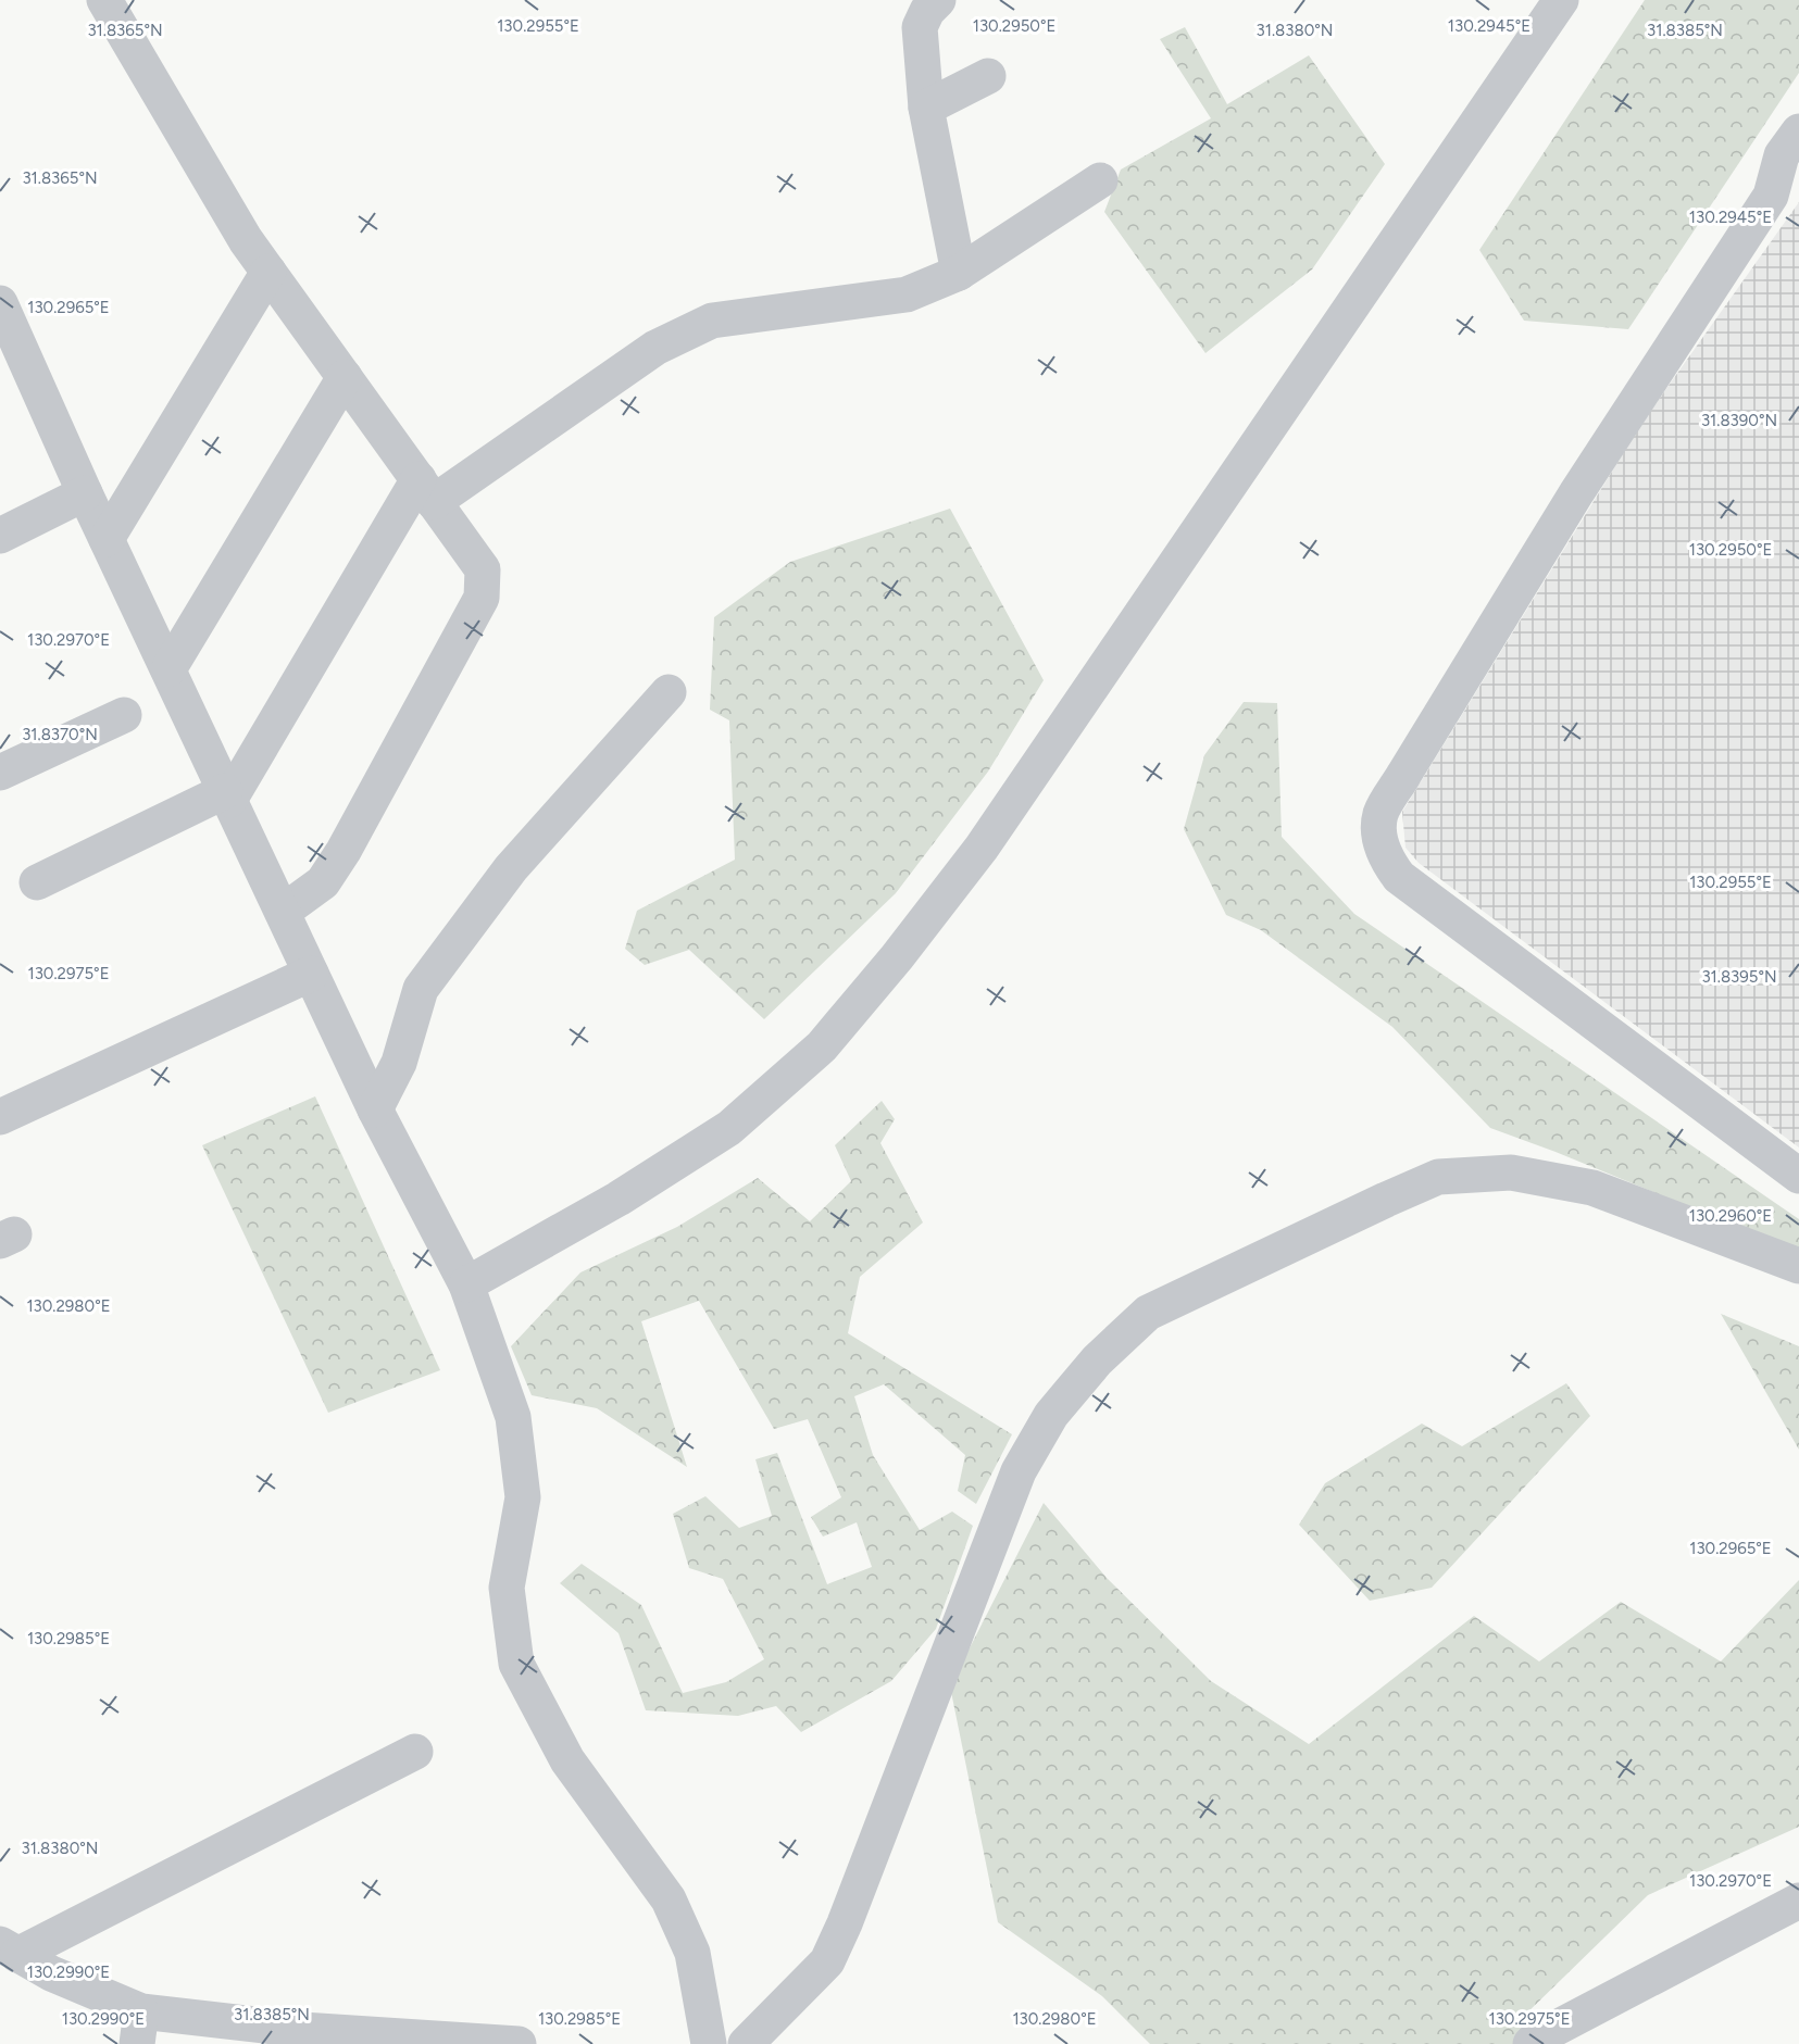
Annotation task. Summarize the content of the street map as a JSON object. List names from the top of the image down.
{
  "coordinates": [
    "130.2955°E",
    "130.2950°E",
    "130.2945°E",
    "31.8365°N",
    "31.8380°N",
    "31.8385°N",
    "130.2965°E",
    "31.8390°N",
    "130.2970°E",
    "31.8370°N",
    "130.2975°E",
    "31.8395°N",
    "130.2960°E",
    "130.2980°E",
    "130.2985°E",
    "130.2990°E"
  ]
}
